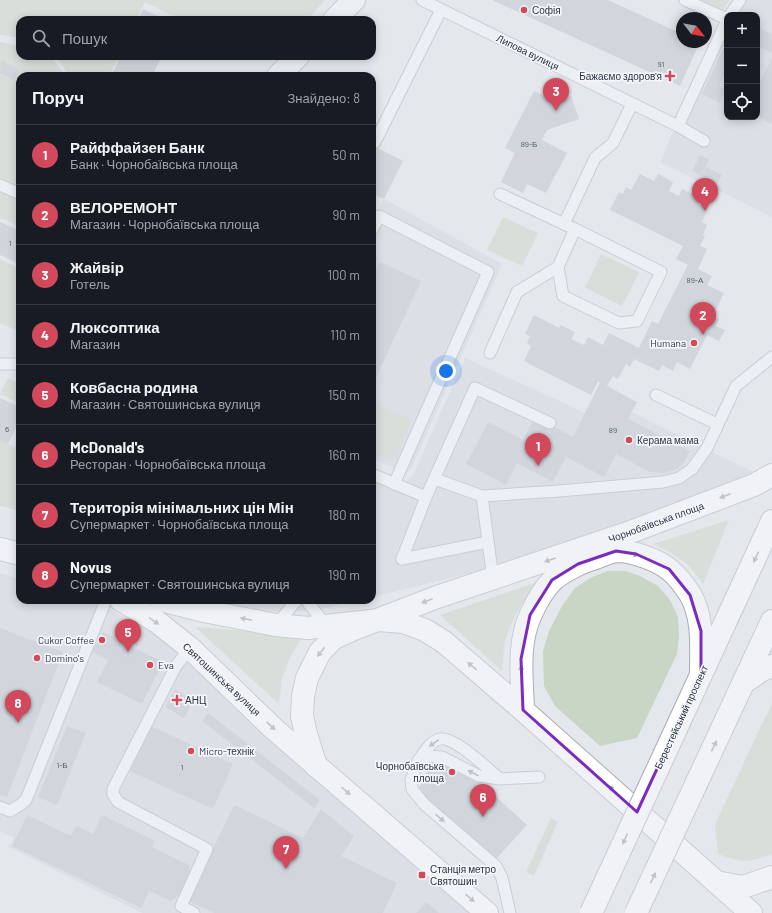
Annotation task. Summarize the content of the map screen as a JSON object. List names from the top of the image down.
{
  "streets": {
    "main road": ["Чорнобаївська площа", "Святошинська вулиця", "Берестейський проспект"],
    "lane": ["Липова вулиця"]
  },
  "crossings": [
    ["Чорнобаївська площа", "Святошинська вулиця"],
    ["Чорнобаївська площа", "Берестейський проспект"]
  ],
  "one_way": ["Святошинська вулиця"],
  "places": {
    "other": [
      "Софія",
      "Humana",
      "Керама мама",
      "Cukor Coffee",
      "Domino's",
      "Eva",
      "Micro-технік",
      "Чорнобаївська площа"
    ],
    "health": ["Бажаємо здоров'я", "АНЦ"],
    "transit": ["Станція метро Святошин"]
  },
  "house_numbers": [
    "91",
    "89-Б",
    "1",
    "89-А",
    "6",
    "89",
    "1-Б",
    "1"
  ],
  "north": "bottom right",
  "page": {
    "map_buttons": ["+", "−"],
    "search": "Пошук",
    "heading": ["Поруч", "Знайдено: 8"],
    "pins": [
      "3",
      "4",
      "2",
      "1",
      "5",
      "8",
      "6",
      "7"
    ],
    "list": [
      {
        "mark": "1",
        "name": "Райффайзен Банк",
        "note": "Банк · Чорнобаївська площа",
        "value": "50 m"
      },
      {
        "mark": "2",
        "name": "ВЕЛОРЕМОНТ",
        "note": "Магазин · Чорнобаївська площа",
        "value": "90 m"
      },
      {
        "mark": "3",
        "name": "Жайвір",
        "note": "Готель",
        "value": "100 m"
      },
      {
        "mark": "4",
        "name": "Люксоптика",
        "note": "Магазин",
        "value": "110 m"
      },
      {
        "mark": "5",
        "name": "Ковбасна родина",
        "note": "Магазин · Святошинська вулиця",
        "value": "150 m"
      },
      {
        "mark": "6",
        "name": "McDonald's",
        "note": "Ресторан · Чорнобаївська площа",
        "value": "160 m"
      },
      {
        "mark": "7",
        "name": "Територія мінімальних цін Мін",
        "note": "Супермаркет · Чорнобаївська площа",
        "value": "180 m"
      },
      {
        "mark": "8",
        "name": "Novus",
        "note": "Супермаркет · Святошинська вулиця",
        "value": "190 m"
      }
    ]
  }
}
